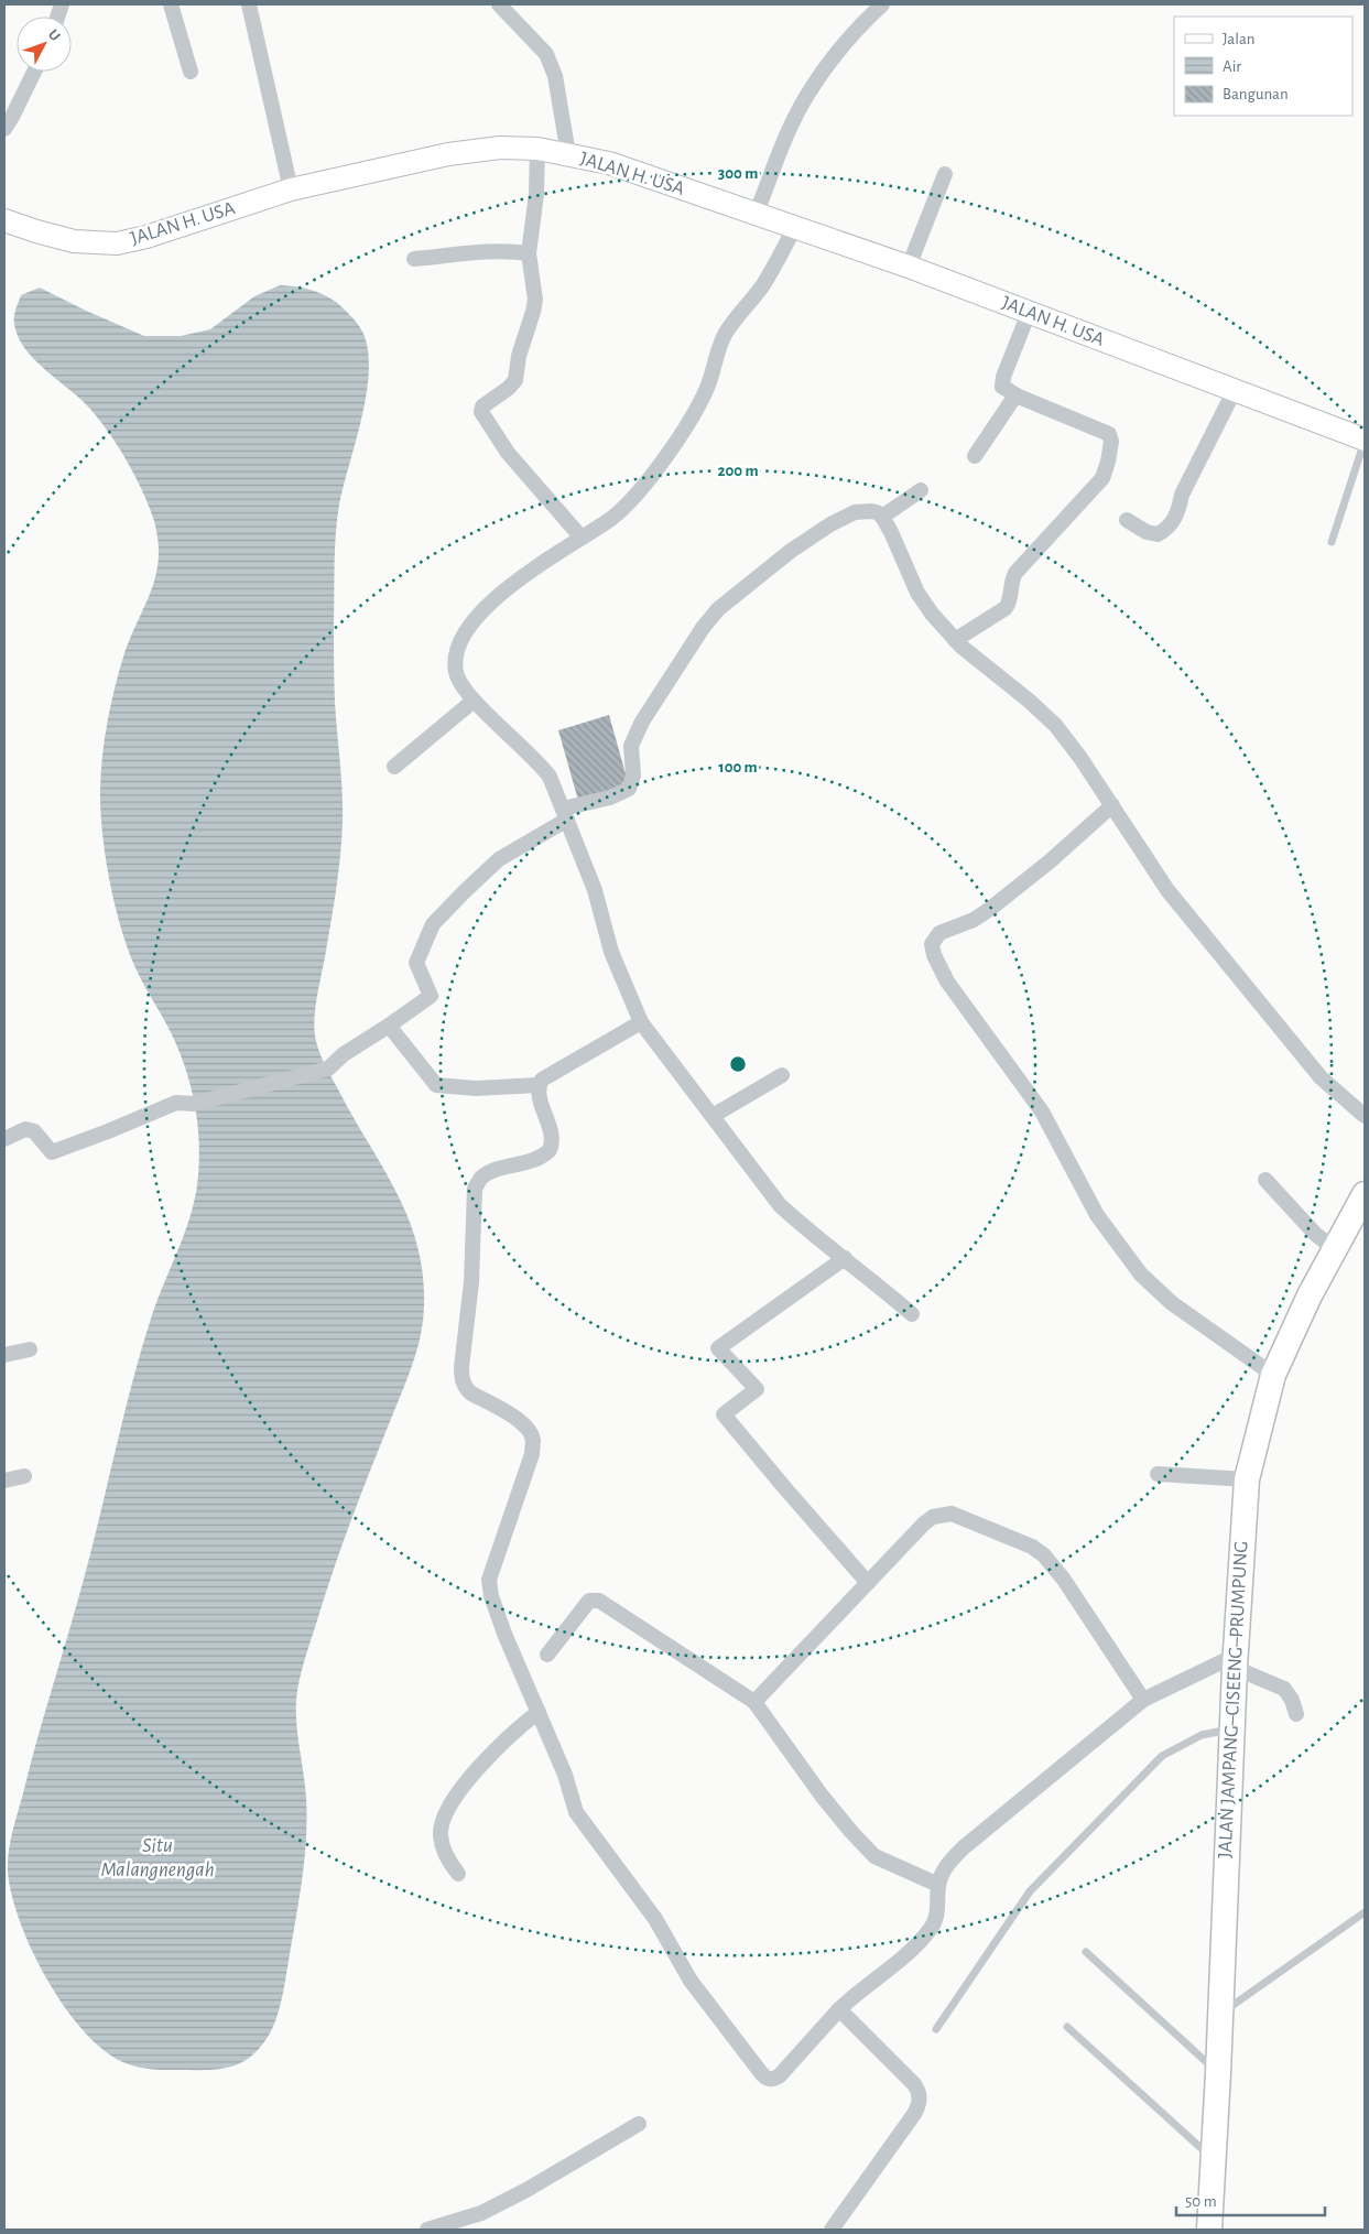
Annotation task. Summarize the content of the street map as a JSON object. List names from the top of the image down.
{
  "streets": {
    "main road": ["JALAN JAMPANG–CISEENG–PRUMPUNG"],
    "street": ["JALAN H. USA"]
  },
  "water": ["Situ Malangnengah"],
  "legend": ["Jalan", "Air", "Bangunan"],
  "scale_bar": "50 m",
  "north": "top right",
  "rings": ["300 m", "200 m", "100 m"]
}
